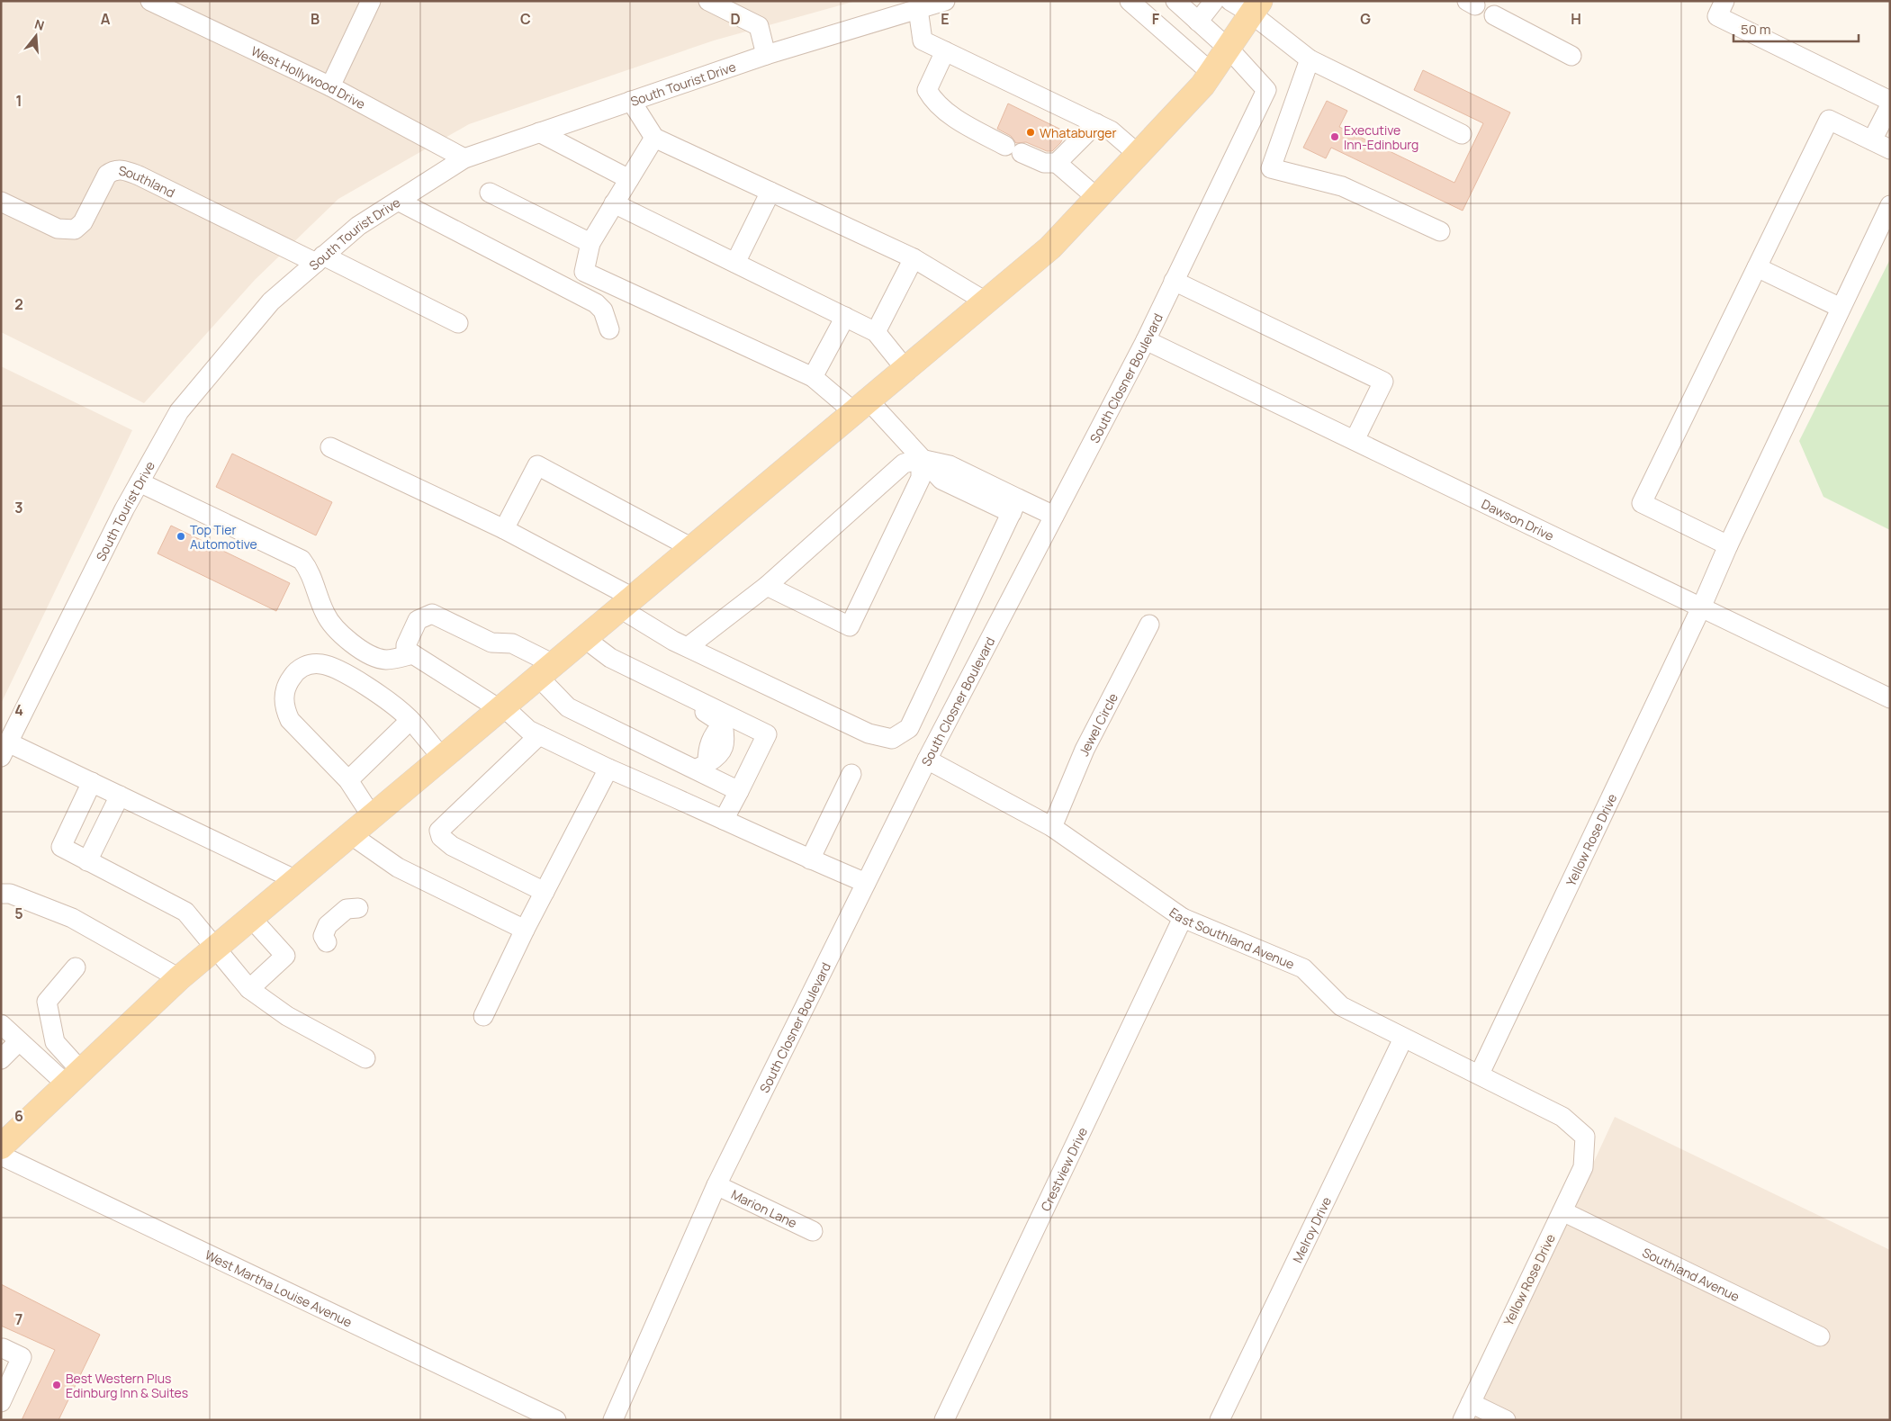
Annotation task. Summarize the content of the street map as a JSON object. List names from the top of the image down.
{
  "streets": {
    "street": [
      "West Hollywood Drive",
      "South Tourist Drive",
      "Southland",
      "South Closner Boulevard",
      "Dawson Drive",
      "Jewel Circle",
      "Yellow Rose Drive",
      "East Southland Avenue",
      "Crestview Drive",
      "Marion Lane",
      "Melroy Drive",
      "Southland Avenue",
      "West Martha Louise Avenue"
    ]
  },
  "crossings": [
    ["West Hollywood Drive", "South Tourist Drive"],
    ["South Tourist Drive", "Southland"],
    ["South Closner Boulevard", "Dawson Drive"],
    ["South Closner Boulevard", "East Southland Avenue"],
    ["South Closner Boulevard", "Marion Lane"],
    ["Dawson Drive", "Yellow Rose Drive"],
    ["Jewel Circle", "East Southland Avenue"],
    ["Yellow Rose Drive", "East Southland Avenue"],
    ["Yellow Rose Drive", "Southland Avenue"],
    ["East Southland Avenue", "Crestview Drive"],
    ["East Southland Avenue", "Melroy Drive"]
  ],
  "places": [
    "Whataburger",
    "Executive Inn-Edinburg",
    "Top Tier Automotive",
    "Best Western Plus Edinburg Inn & Suites"
  ],
  "scale_bar": "50 m",
  "north": "top",
  "grid": {
    "columns": [
      "A",
      "B",
      "C",
      "D",
      "E",
      "F",
      "G",
      "H"
    ],
    "rows": [
      "1",
      "2",
      "3",
      "4",
      "5",
      "6",
      "7"
    ]
  }
}
